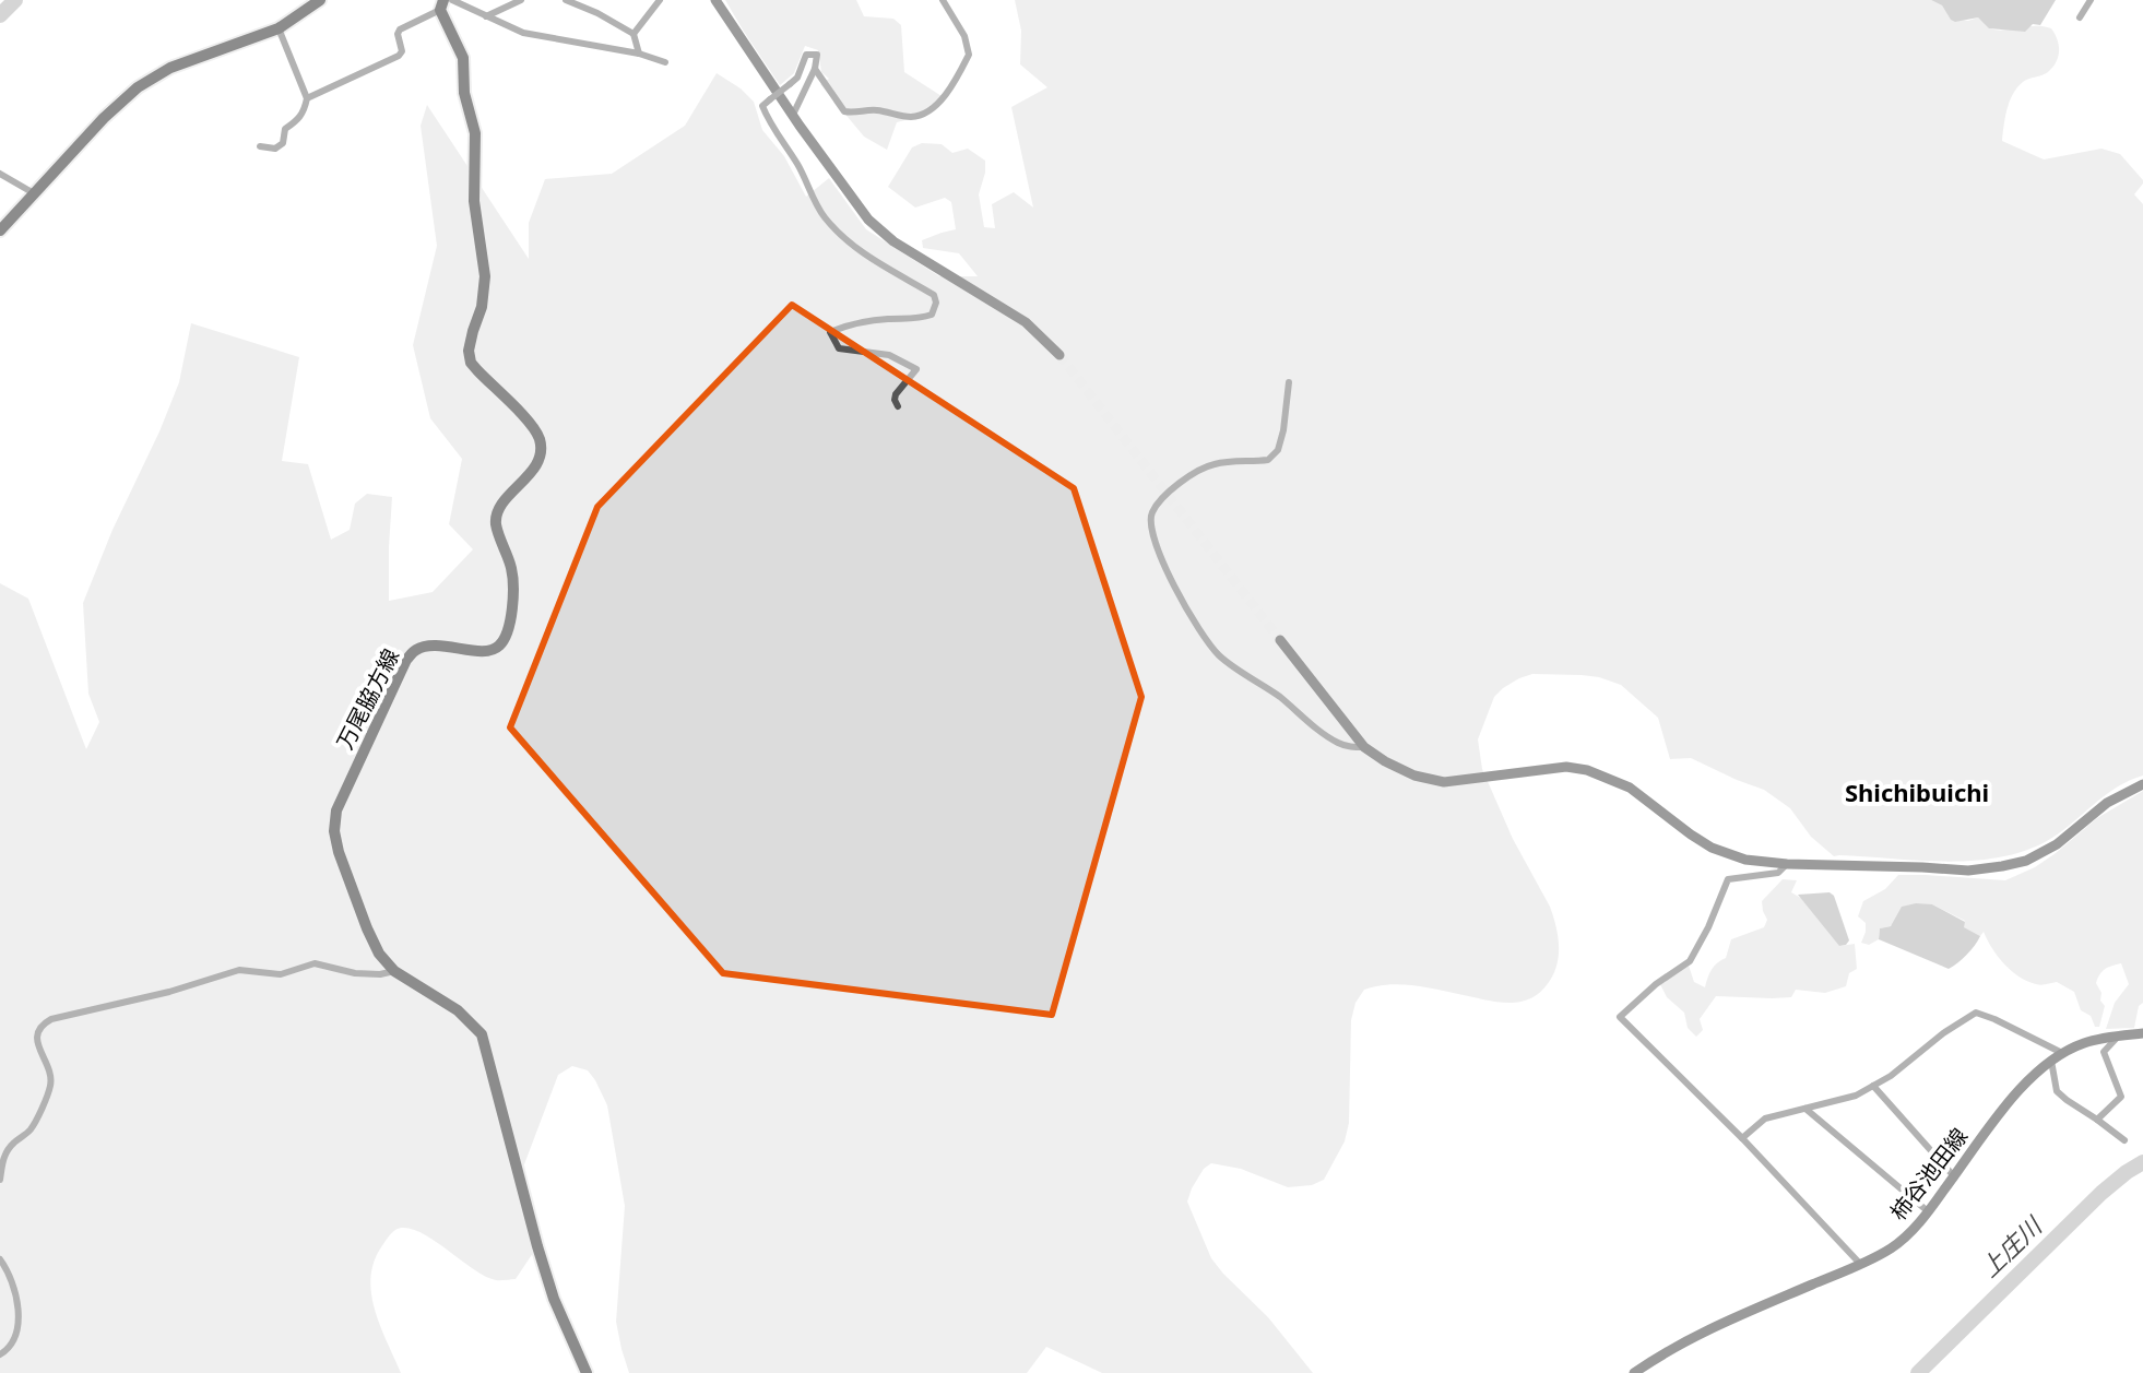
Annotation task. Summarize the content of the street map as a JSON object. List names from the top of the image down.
{
  "streets": {
    "main road": ["万尾脇方線"],
    "street": ["柿谷池田線"]
  },
  "districts": ["Shichibuichi"],
  "water": ["上庄川"]
}
